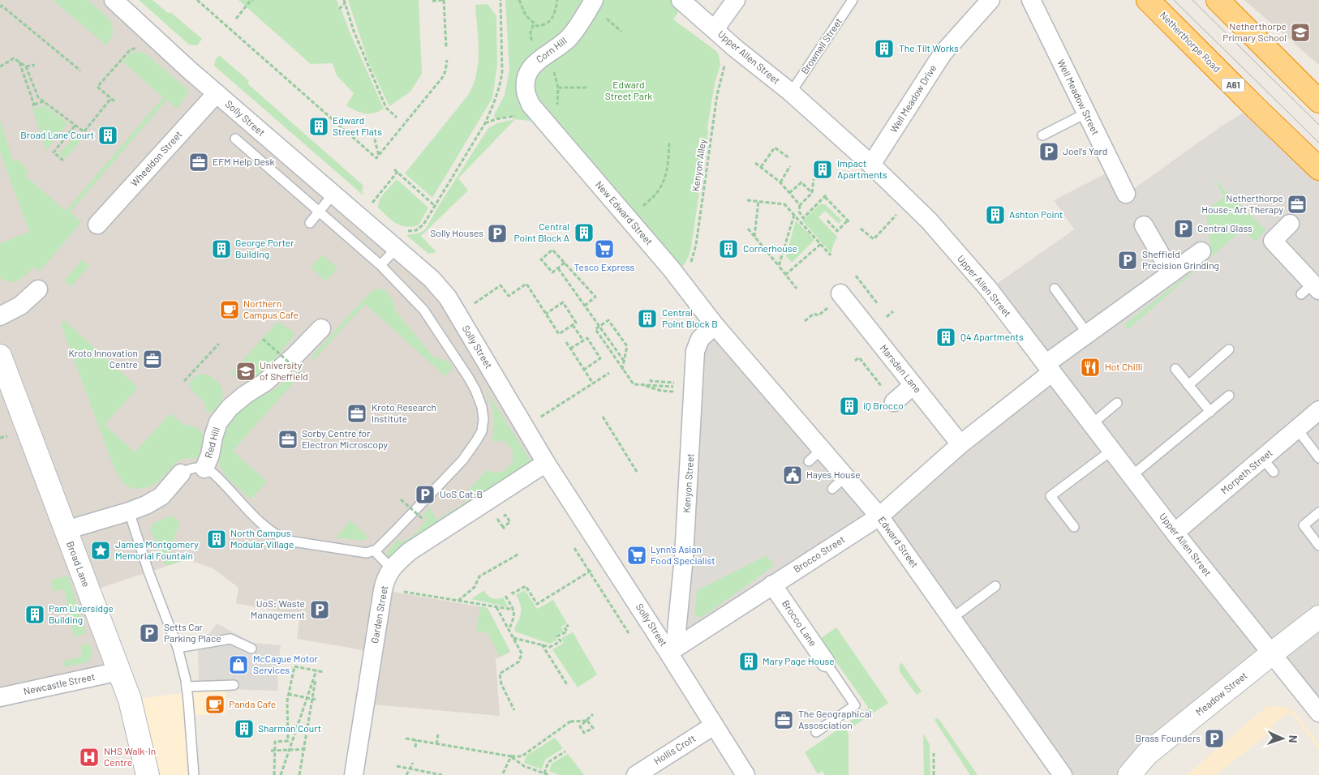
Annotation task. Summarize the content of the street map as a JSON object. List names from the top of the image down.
{
  "streets": {
    "highway": ["Netherthorpe Road", "A61"],
    "main road": ["Broad Lane", "Meadow Street"],
    "street": [
      "Corn Hill",
      "Upper Allen Street",
      "Well Meadow Street",
      "Well Meadow Drive",
      "Solly Street",
      "Wheeldon Street",
      "New Edward Street",
      "Marsden Lane",
      "Red Hill",
      "Morpeth Street",
      "Kenyon Street",
      "Edward Street",
      "Brocco Street",
      "Garden Street",
      "Brocco Lane",
      "Newcastle Street",
      "Hollis Croft"
    ],
    "lane": ["Brownell Street"],
    "path": ["Kenyon Alley"]
  },
  "crossings": [
    ["Brownell Street", "Upper Allen Street"],
    ["Corn Hill", "New Edward Street"],
    ["Upper Allen Street", "Well Meadow Drive"],
    ["Upper Allen Street", "Kenyon Alley"],
    ["Upper Allen Street", "Morpeth Street"],
    ["Upper Allen Street", "Brocco Street"],
    ["Upper Allen Street", "Meadow Street"],
    ["Solly Street", "Wheeldon Street"],
    ["Solly Street", "Kenyon Street"],
    ["Solly Street", "Brocco Street"],
    ["Solly Street", "Garden Street"],
    ["Solly Street", "Hollis Croft"],
    ["Kenyon Alley", "New Edward Street"],
    ["New Edward Street", "Kenyon Street"],
    ["New Edward Street", "Edward Street"],
    ["Marsden Lane", "Brocco Street"],
    ["Red Hill", "Broad Lane"],
    ["Kenyon Street", "Edward Street"],
    ["Kenyon Street", "Brocco Street"],
    ["Edward Street", "Brocco Street"],
    ["Brocco Street", "Brocco Lane"],
    ["Broad Lane", "Newcastle Street"]
  ],
  "parks": ["Edward Street Park"],
  "places": {
    "school or university": ["Netherthorpe Primary School", "University of Sheffield"],
    "building": [
      "The Tilt Works",
      "Edward Street Flats",
      "Broad Lane Court",
      "Impact Apartments",
      "Ashton Point",
      "Central Point Block A",
      "George Porter Building",
      "Cornerhouse",
      "Central Point Block B",
      "Q4 Apartments",
      "iQ Brocco",
      "North Campus Modular Village",
      "Pam Liversidge Building",
      "Mary Page House",
      "Sharman Court"
    ],
    "parking": [
      "Joel's Yard",
      "Central Glass",
      "Solly Houses",
      "Sheffield Precision Grinding",
      "UoS Cat:B",
      "UoS: Waste Management",
      "Setts Car Parking Place",
      "Brass Founders"
    ],
    "office": [
      "EFM Help Desk",
      "Netherthorpe House- Art Therapy",
      "Kroto Innovation Centre",
      "Kroto Research Institute",
      "Sorby Centre for Electron Microscopy",
      "The Geographical Assosciation"
    ],
    "supermarket": ["Tesco Express", "Lynn's Asian Food Specialist"],
    "cafe": ["Northern Campus Cafe", "Panda Cafe"],
    "restaurant": ["Hot Chilli"],
    "public building": ["Hayes House"],
    "place": ["James Montgomery Memorial Fountain"],
    "shop": ["McCague Motor Services"],
    "hospital": ["NHS Walk-In Centre"]
  },
  "north": "right"
}
